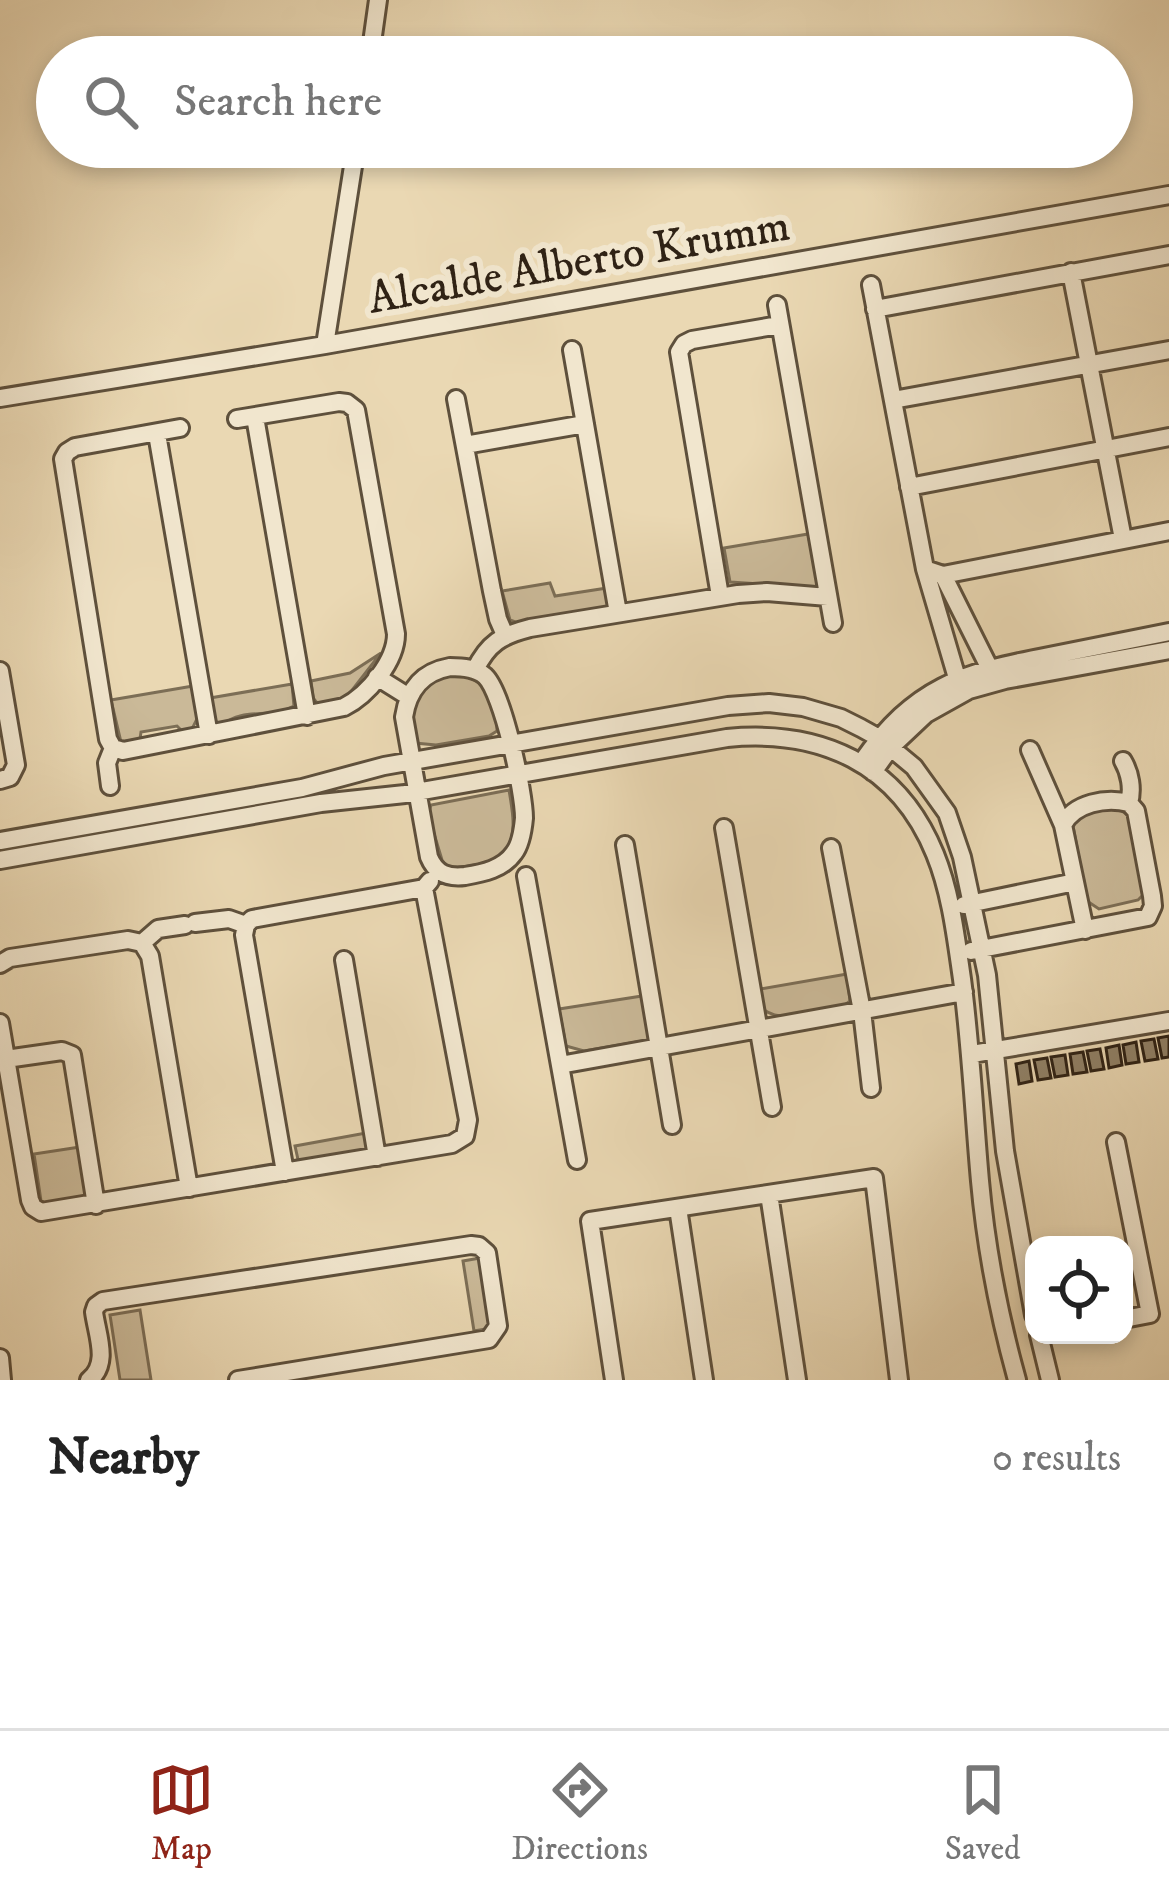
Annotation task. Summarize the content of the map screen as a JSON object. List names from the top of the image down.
{
  "streets": {
    "street": ["Alcalde Alberto Krumm"]
  },
  "page": {
    "search": "Search here",
    "heading": ["Nearby", "0 results"],
    "nav": ["Map", "Directions", "Saved"]
  }
}
